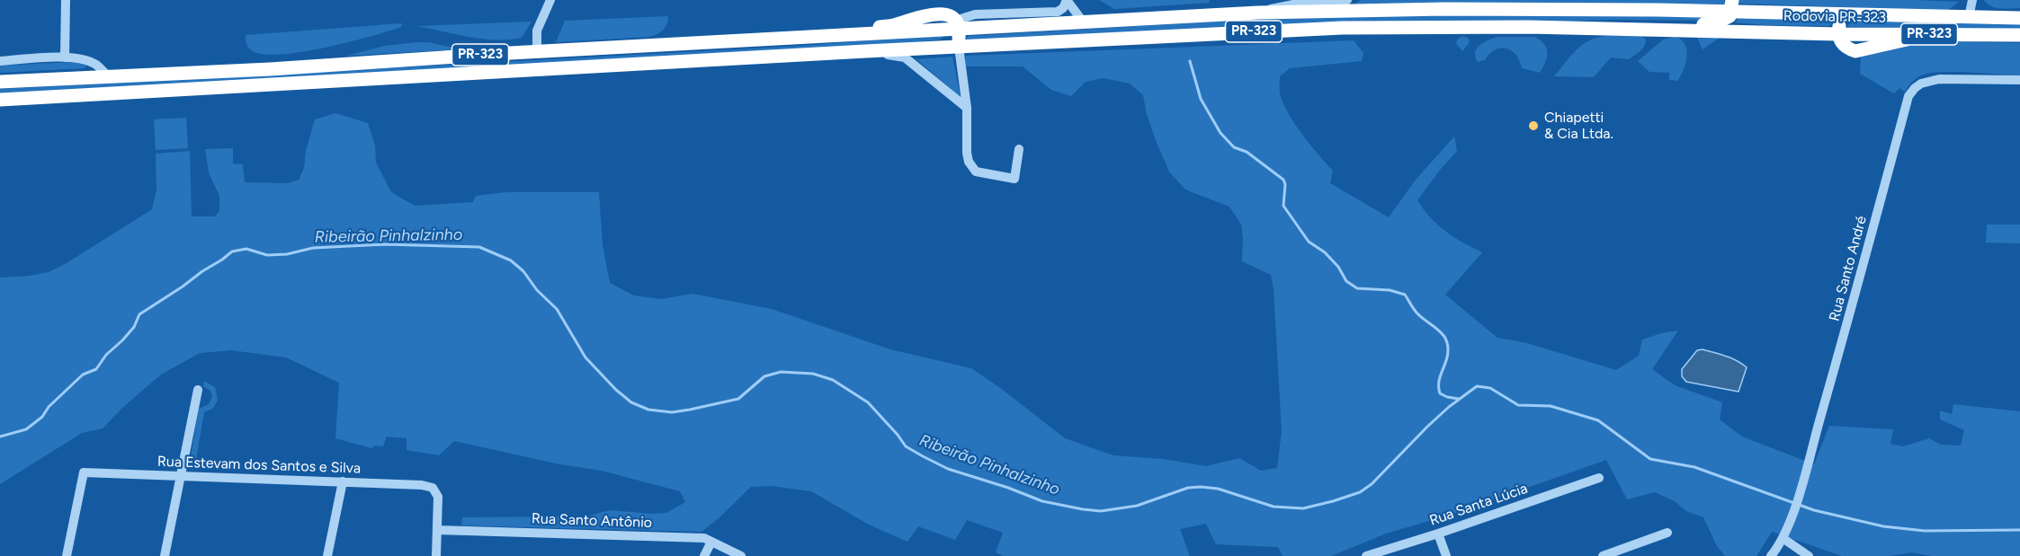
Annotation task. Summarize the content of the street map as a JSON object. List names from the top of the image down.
{
  "streets": {
    "highway": ["Rodovia PR-323", "PR-323"],
    "street": [
      "Rua Santo André",
      "Rua Estevam dos Santos e Silva",
      "Rua Santa Lúcia",
      "Rua Santo Antônio"
    ]
  },
  "crossings": [
    ["Rodovia PR-323", "PR-323"],
    ["Rua Estevam dos Santos e Silva", "Rua Santo Antônio"]
  ],
  "water": ["Ribeirão Pinhalzinho"],
  "places": ["Chiapetti & Cia Ltda."]
}
